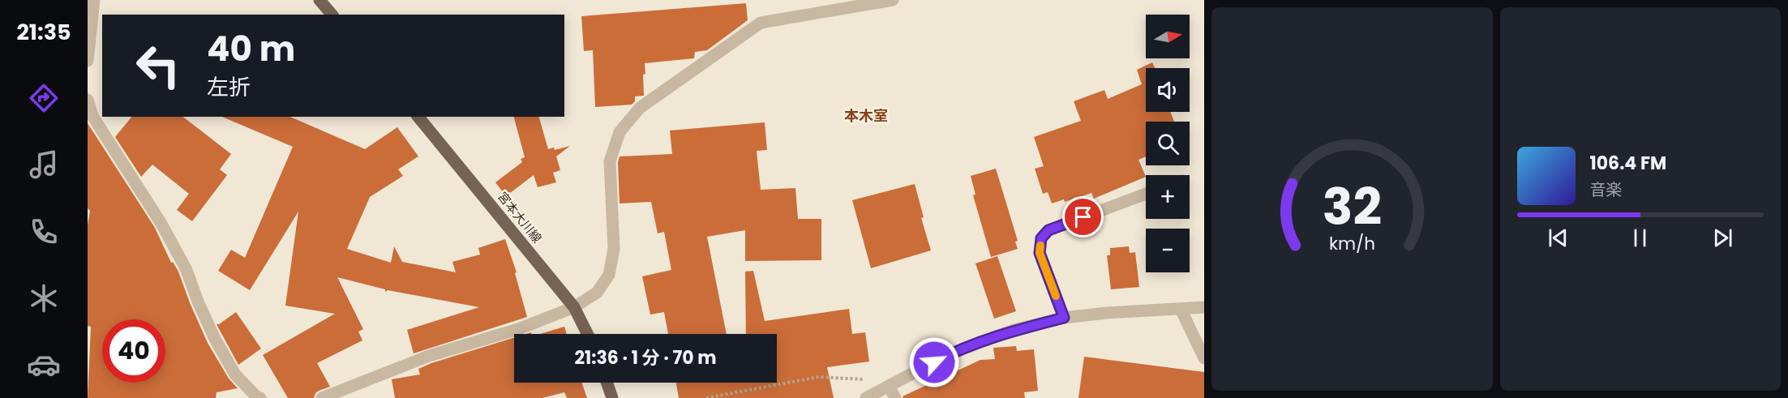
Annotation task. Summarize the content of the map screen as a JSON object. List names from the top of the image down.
{
  "streets": {
    "main road": ["宮本大川線"]
  },
  "districts": ["本木室"],
  "north": "right",
  "page": {
    "tabs": "21:35",
    "map_buttons": ["+", "−"],
    "turn": ["40 m", "左折"],
    "song": ["106.4 FM", "音楽"],
    "limit": "40",
    "trip": "21:36 · 1 分 · 70 m",
    "gauge": ["32", "km/h"]
  }
}
